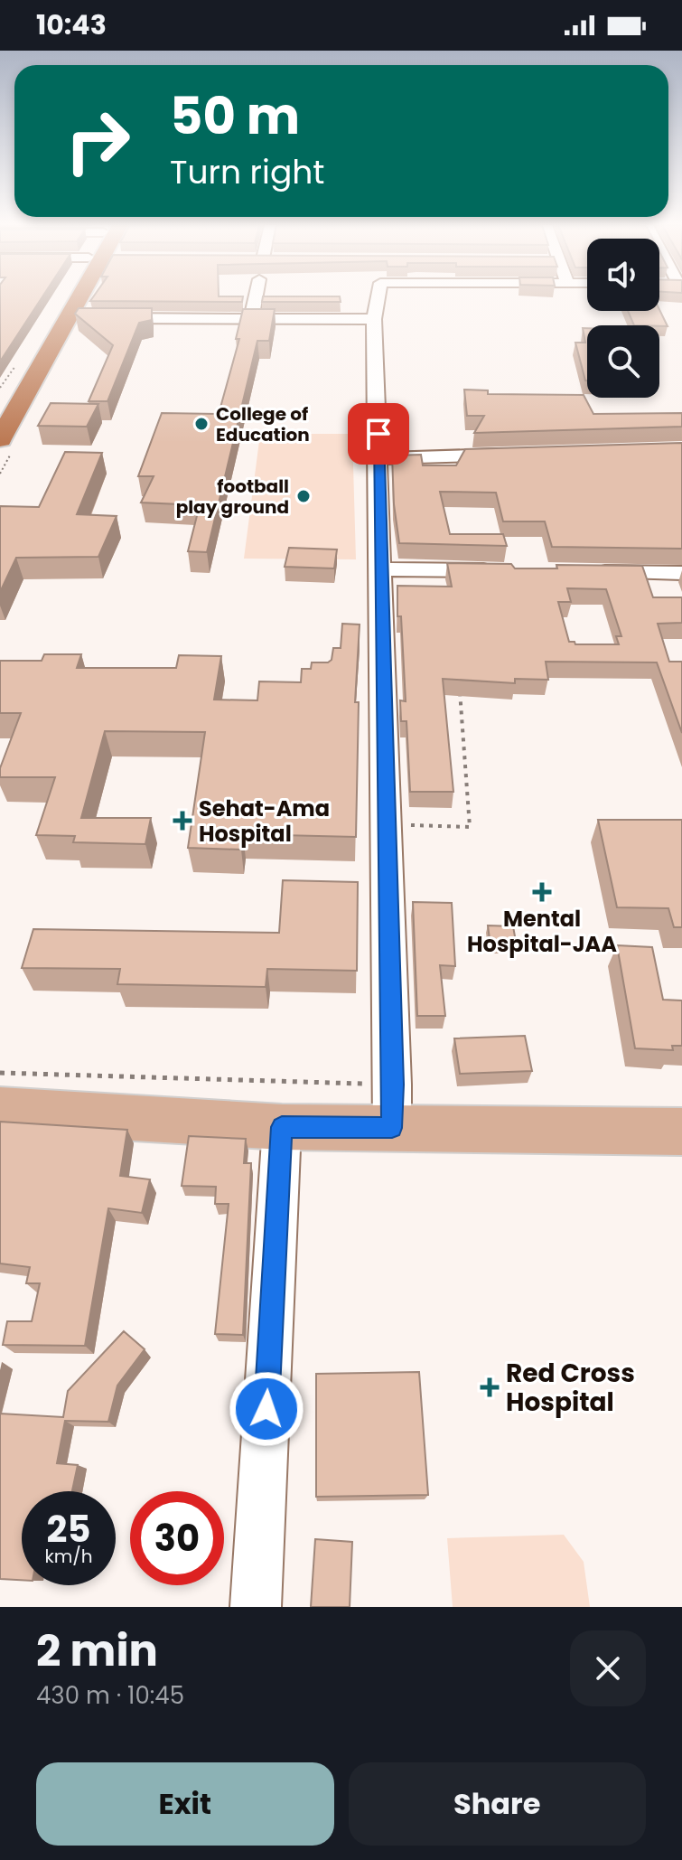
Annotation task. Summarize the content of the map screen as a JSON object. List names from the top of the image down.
{
  "places": {
    "other": ["College of Education", "football play ground"],
    "health": ["Sehat-Ama Hospital", "Mental Hospital-JAA", "Red Cross Hospital"]
  },
  "page": {
    "status": "10:43",
    "turn": ["50 m", "Turn right"],
    "speed": "25 km/h",
    "limit": "30",
    "heading": ["2 min", "430 m · 10:45"],
    "buttons": ["Exit", "Share"]
  }
}
